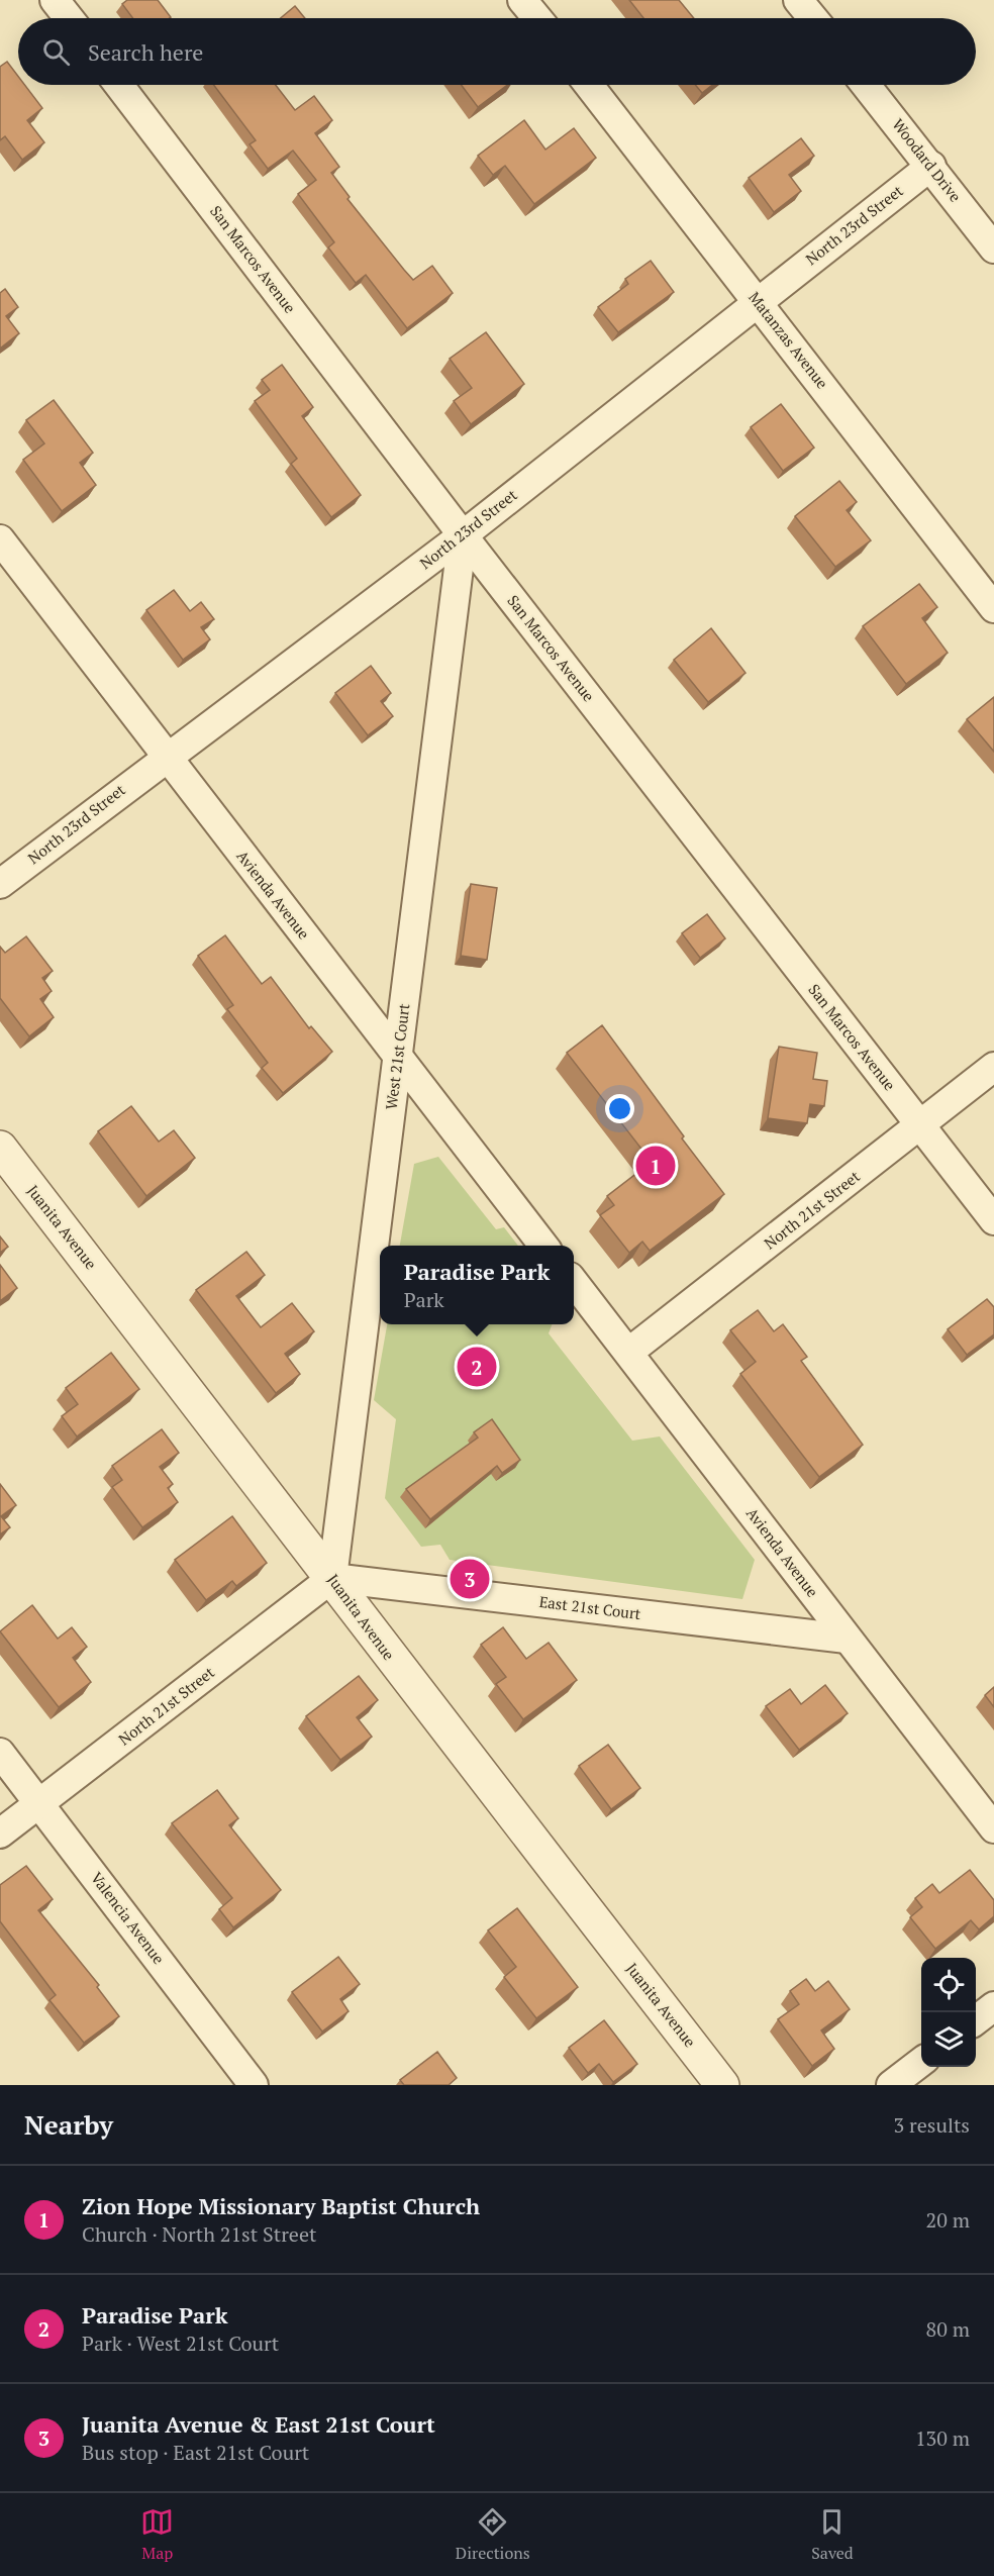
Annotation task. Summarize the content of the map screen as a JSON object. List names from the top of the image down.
{
  "streets": {
    "street": [
      "Woodard Drive",
      "North 23rd Street",
      "San Marcos Avenue",
      "Matanzas Avenue",
      "Avienda Avenue",
      "West 21st Court",
      "North 21st Street",
      "Juanita Avenue",
      "East 21st Court",
      "Valencia Avenue"
    ]
  },
  "crossings": [
    ["Woodard Drive", "North 23rd Street"],
    ["North 23rd Street", "San Marcos Avenue"],
    ["North 23rd Street", "Matanzas Avenue"],
    ["North 23rd Street", "Avienda Avenue"],
    ["North 23rd Street", "West 21st Court"],
    ["San Marcos Avenue", "West 21st Court"],
    ["San Marcos Avenue", "North 21st Street"],
    ["Avienda Avenue", "West 21st Court"],
    ["Avienda Avenue", "North 21st Street"],
    ["Avienda Avenue", "East 21st Court"],
    ["West 21st Court", "North 21st Street"],
    ["West 21st Court", "Juanita Avenue"],
    ["West 21st Court", "East 21st Court"],
    ["North 21st Street", "Juanita Avenue"],
    ["North 21st Street", "East 21st Court"],
    ["North 21st Street", "Valencia Avenue"],
    ["Juanita Avenue", "East 21st Court"]
  ],
  "page": {
    "search": "Search here",
    "pins": ["1", "2", "3"],
    "popup": ["Paradise Park", "Park"],
    "heading": ["Nearby", "3 results"],
    "list": [
      {
        "mark": "1",
        "name": "Zion Hope Missionary Baptist Church",
        "note": "Church · North 21st Street",
        "value": "20 m"
      },
      {
        "mark": "2",
        "name": "Paradise Park",
        "note": "Park · West 21st Court",
        "value": "80 m"
      },
      {
        "mark": "3",
        "name": "Juanita Avenue & East 21st Court",
        "note": "Bus stop · East 21st Court",
        "value": "130 m"
      }
    ],
    "nav": ["Map", "Directions", "Saved"]
  }
}
